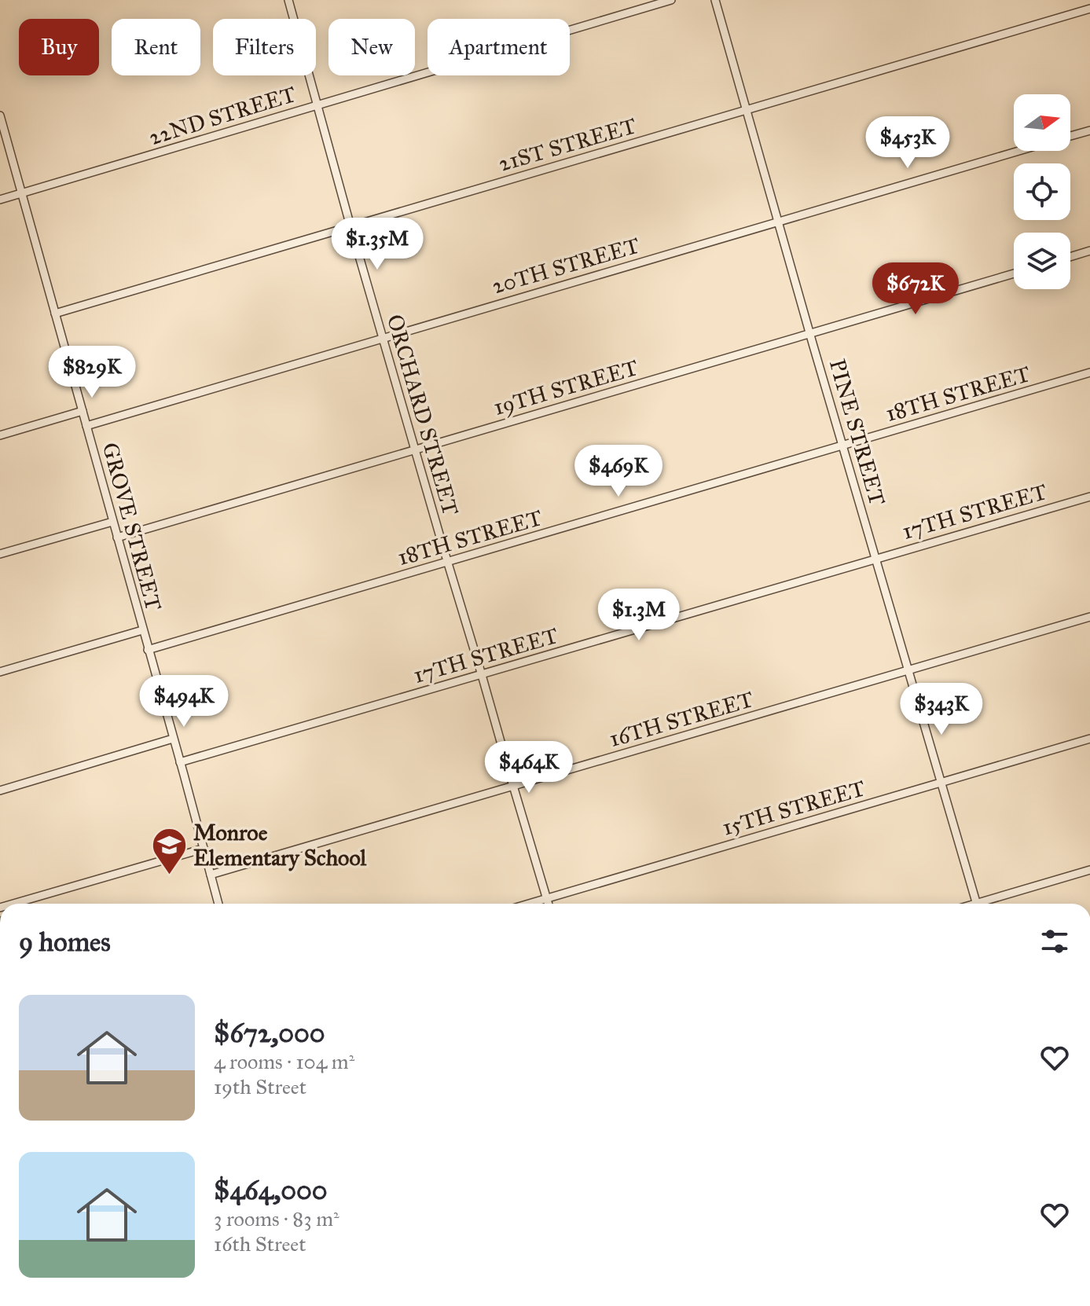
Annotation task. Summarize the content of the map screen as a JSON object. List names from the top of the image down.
{
  "streets": {
    "street": [
      "22ND STREET",
      "21ST STREET",
      "20TH STREET",
      "19TH STREET",
      "18TH STREET",
      "ORCHARD STREET",
      "PINE STREET",
      "17TH STREET",
      "GROVE STREET",
      "16TH STREET",
      "15TH STREET"
    ]
  },
  "crossings": [
    ["22ND STREET", "ORCHARD STREET"],
    ["22ND STREET", "GROVE STREET"],
    ["21ST STREET", "ORCHARD STREET"],
    ["21ST STREET", "PINE STREET"],
    ["21ST STREET", "GROVE STREET"],
    ["20TH STREET", "ORCHARD STREET"],
    ["20TH STREET", "PINE STREET"],
    ["20TH STREET", "GROVE STREET"],
    ["19TH STREET", "ORCHARD STREET"],
    ["19TH STREET", "PINE STREET"],
    ["19TH STREET", "GROVE STREET"],
    ["18TH STREET", "ORCHARD STREET"],
    ["18TH STREET", "PINE STREET"],
    ["18TH STREET", "GROVE STREET"],
    ["ORCHARD STREET", "17TH STREET"],
    ["ORCHARD STREET", "16TH STREET"],
    ["ORCHARD STREET", "15TH STREET"],
    ["PINE STREET", "17TH STREET"],
    ["PINE STREET", "16TH STREET"],
    ["PINE STREET", "15TH STREET"],
    ["17TH STREET", "GROVE STREET"],
    ["GROVE STREET", "16TH STREET"]
  ],
  "places": {
    "school or university": ["Monroe Elementary School"]
  },
  "north": "right",
  "page": {
    "chip": [
      "Buy",
      "Rent",
      "Filters",
      "New",
      "Apartment"
    ],
    "price": [
      "$453K",
      "$1.35M",
      "$672K",
      "$829K",
      "$469K",
      "$1.3M",
      "$494K",
      "$343K",
      "$464K"
    ],
    "heading": "9 homes",
    "list": [
      {
        "name": "$672,000",
        "note": "4 rooms · 104 m² · 19th Street"
      },
      {
        "name": "$464,000",
        "note": "3 rooms · 83 m² · 16th Street"
      }
    ]
  }
}
